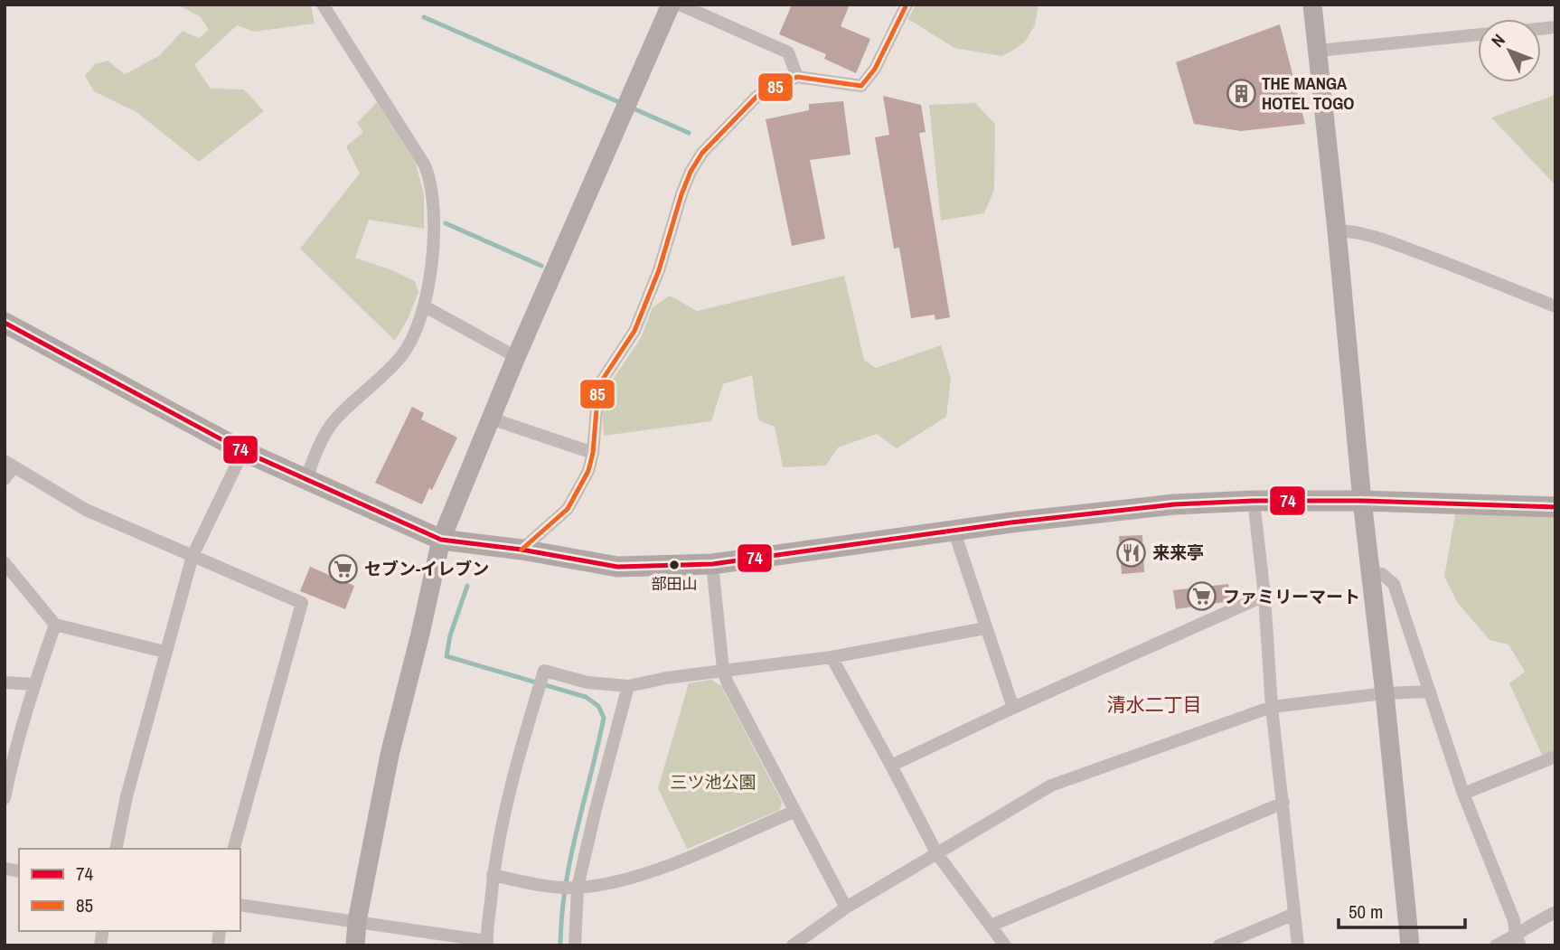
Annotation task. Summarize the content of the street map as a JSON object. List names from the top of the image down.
{
  "districts": ["清水二丁目"],
  "parks": ["三ツ池公園"],
  "places": {
    "building": ["THE MANGA HOTEL TOGO"],
    "restaurant": ["来来亭"],
    "other": ["部田山"],
    "supermarket": ["セブン-イレブン", "ファミリーマート"]
  },
  "lines": ["transit line 85", "transit line 74"],
  "legend": ["74", "85"],
  "scale_bar": "50 m",
  "north": "top left"
}
